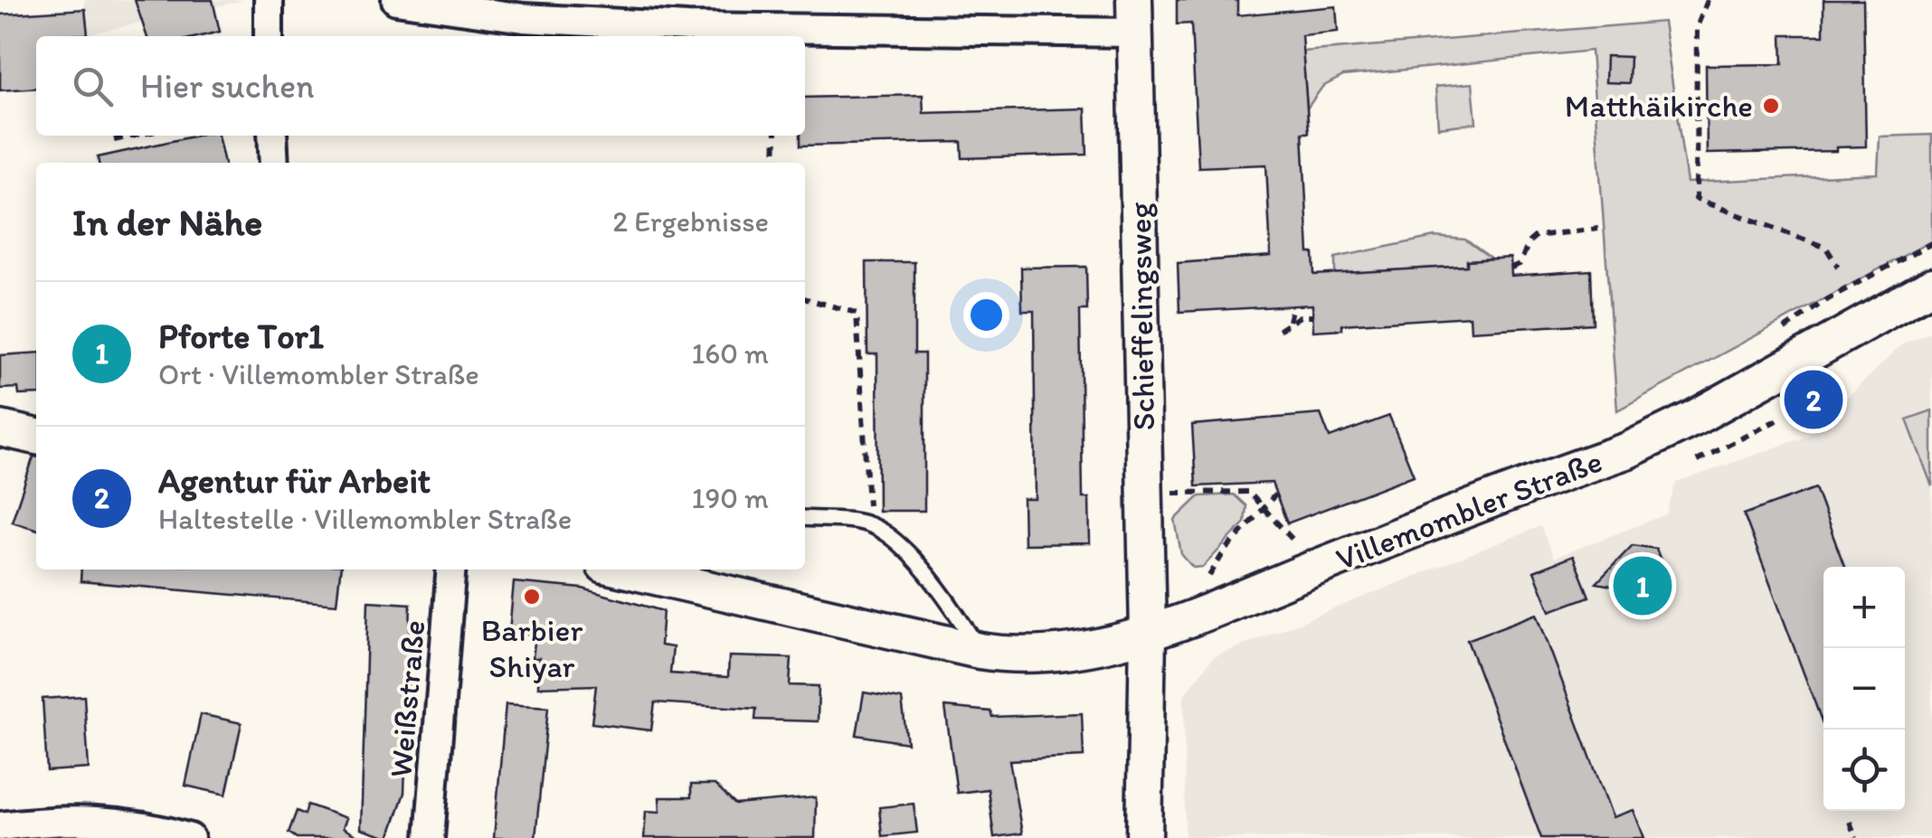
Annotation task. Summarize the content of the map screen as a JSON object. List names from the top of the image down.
{
  "streets": {
    "street": ["Schieffelingsweg", "Villemombler Straße", "Weißstraße"]
  },
  "crossings": [
    ["Schieffelingsweg", "Villemombler Straße"]
  ],
  "places": ["Matthäikirche", "Barbier Shiyar"],
  "page": {
    "search": "Hier suchen",
    "heading": ["In der Nähe", "2 Ergebnisse"],
    "list": [
      {
        "mark": "1",
        "name": "Pforte Tor1",
        "note": "Ort · Villemombler Straße",
        "value": "160 m"
      },
      {
        "mark": "2",
        "name": "Agentur für Arbeit",
        "note": "Haltestelle · Villemombler Straße",
        "value": "190 m"
      }
    ],
    "pins": ["2", "1"],
    "map_buttons": ["+", "−"]
  }
}
